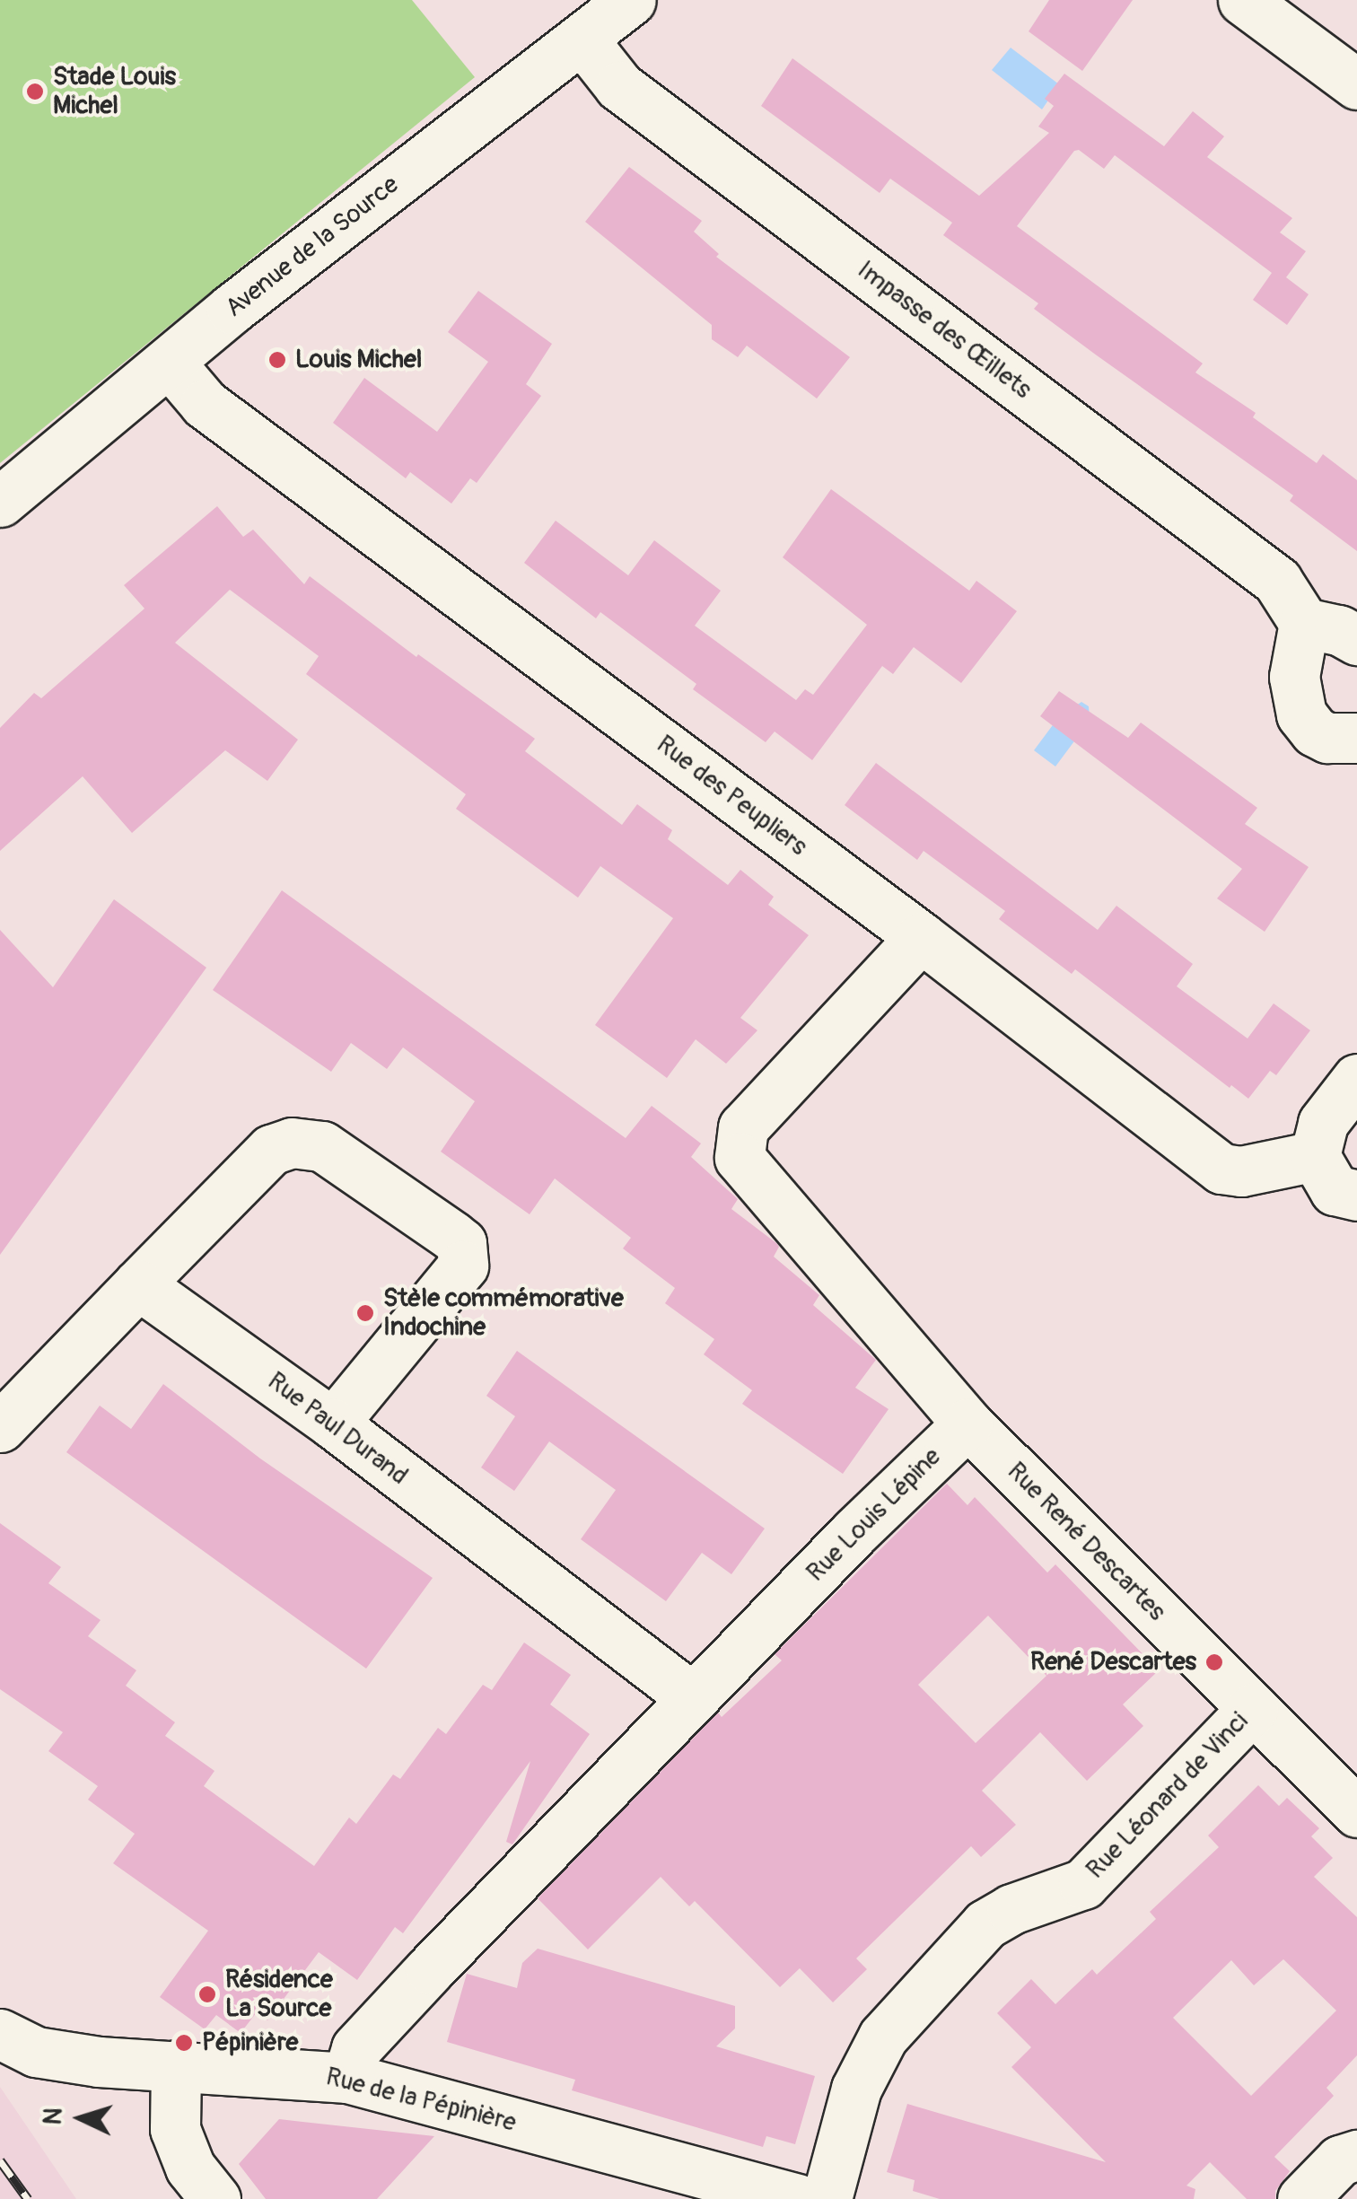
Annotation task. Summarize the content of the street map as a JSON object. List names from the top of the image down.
{
  "streets": {
    "street": [
      "Avenue de la Source",
      "Impasse des Œillets",
      "Rue des Peupliers",
      "Rue Paul Durand",
      "Rue Louis Lépine",
      "Rue René Descartes",
      "Rue Léonard de Vinci",
      "Rue de la Pépinière"
    ]
  },
  "crossings": [
    ["Avenue de la Source", "Impasse des Œillets"],
    ["Avenue de la Source", "Rue des Peupliers"],
    ["Rue Paul Durand", "Rue Louis Lépine"],
    ["Rue Louis Lépine", "Rue René Descartes"],
    ["Rue Louis Lépine", "Rue de la Pépinière"],
    ["Rue René Descartes", "Rue Léonard de Vinci"]
  ],
  "places": [
    "Stade Louis Michel",
    "Louis Michel",
    "Stèle commémorative Indochine",
    "René Descartes",
    "Résidence La Source",
    "Pépinière"
  ],
  "north": "left"
}
